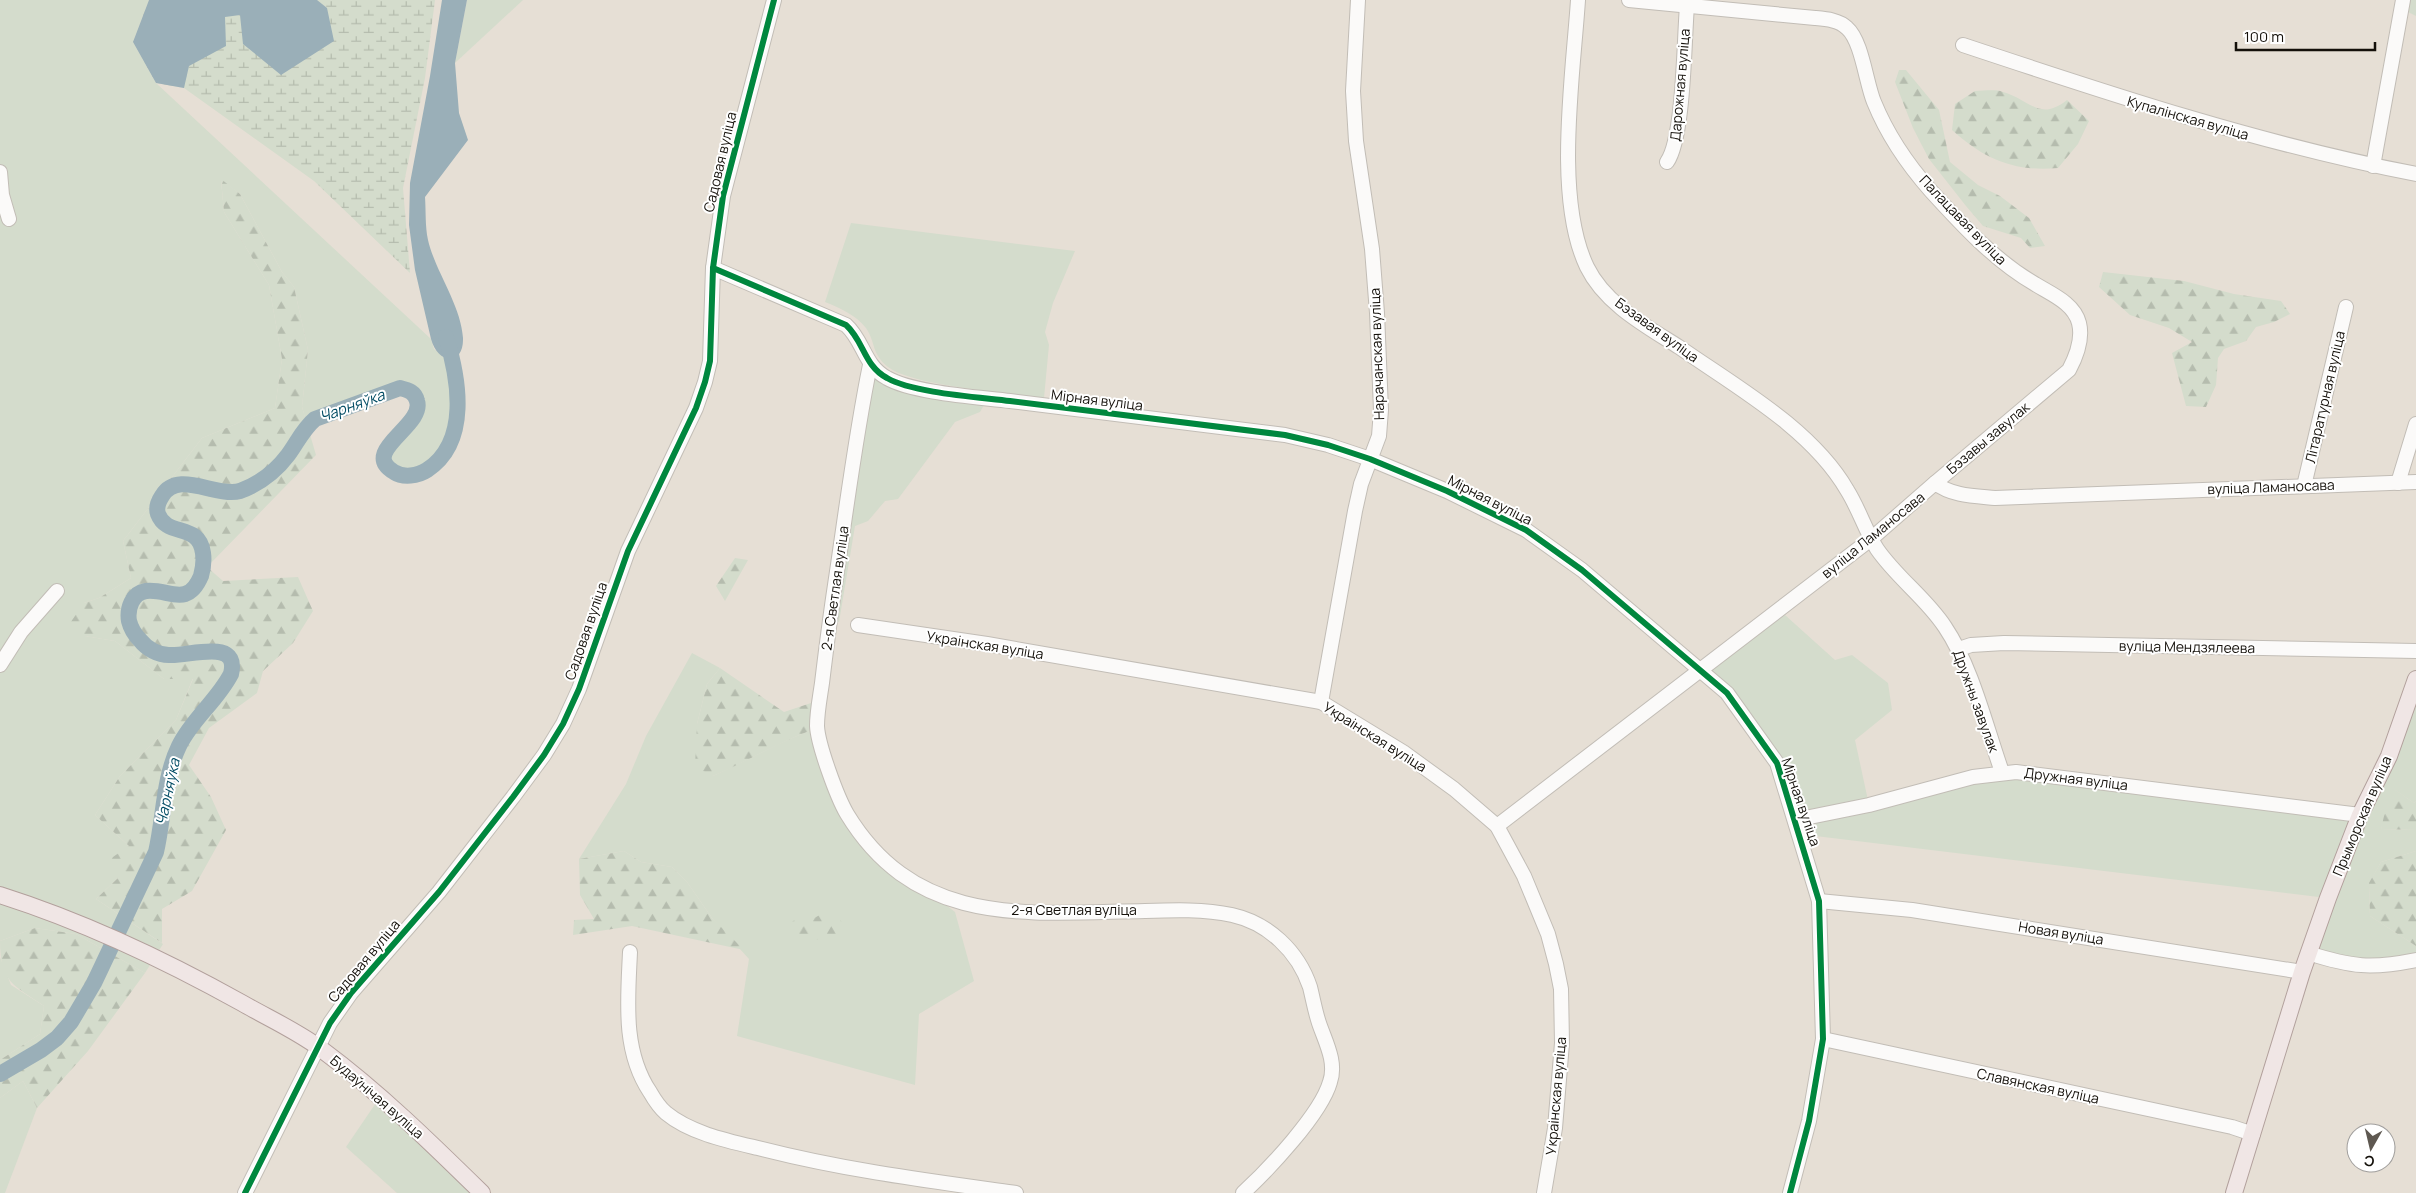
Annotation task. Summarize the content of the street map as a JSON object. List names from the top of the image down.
{
  "streets": {
    "main road": ["Прыморская вуліца", "Будаўнічая вуліца"],
    "street": [
      "Дарожная вуліца",
      "Купалінская вуліца",
      "Садовая вуліца",
      "Палацавая вуліца",
      "Бэзавая вуліца",
      "Нарачанская вуліца",
      "Літаратурная вуліца",
      "Мірная вуліца",
      "Бэзавы завулак",
      "вуліца Ламаносава",
      "2-я Светлая вуліца",
      "Украінская вуліца",
      "вуліца Мендзялеева",
      "Дружны завулак",
      "Дружная вуліца",
      "Новая вуліца",
      "Славянская вуліца"
    ]
  },
  "crossings": [
    ["Дарожная вуліца", "Палацавая вуліца"],
    ["Садовая вуліца", "Мірная вуліца"],
    ["Садовая вуліца", "Будаўнічая вуліца"],
    ["Палацавая вуліца", "Бэзавы завулак"],
    ["Бэзавая вуліца", "вуліца Ламаносава"],
    ["Бэзавая вуліца", "Дружны завулак"],
    ["Нарачанская вуліца", "Мірная вуліца"],
    ["Нарачанская вуліца", "Украінская вуліца"],
    ["Літаратурная вуліца", "вуліца Ламаносава"],
    ["Мірная вуліца", "вуліца Ламаносава"],
    ["Мірная вуліца", "2-я Светлая вуліца"],
    ["Мірная вуліца", "Дружная вуліца"],
    ["Мірная вуліца", "Новая вуліца"],
    ["Мірная вуліца", "Славянская вуліца"],
    ["Бэзавы завулак", "вуліца Ламаносава"],
    ["вуліца Ламаносава", "Украінская вуліца"],
    ["вуліца Ламаносава", "Дружны завулак"],
    ["вуліца Мендзялеева", "Дружны завулак"],
    ["Дружны завулак", "Дружная вуліца"],
    ["Дружная вуліца", "Прыморская вуліца"],
    ["Прыморская вуліца", "Новая вуліца"],
    ["Прыморская вуліца", "Славянская вуліца"]
  ],
  "water": ["Чарняўка"],
  "scale_bar": "100 m",
  "north": "bottom"
}
